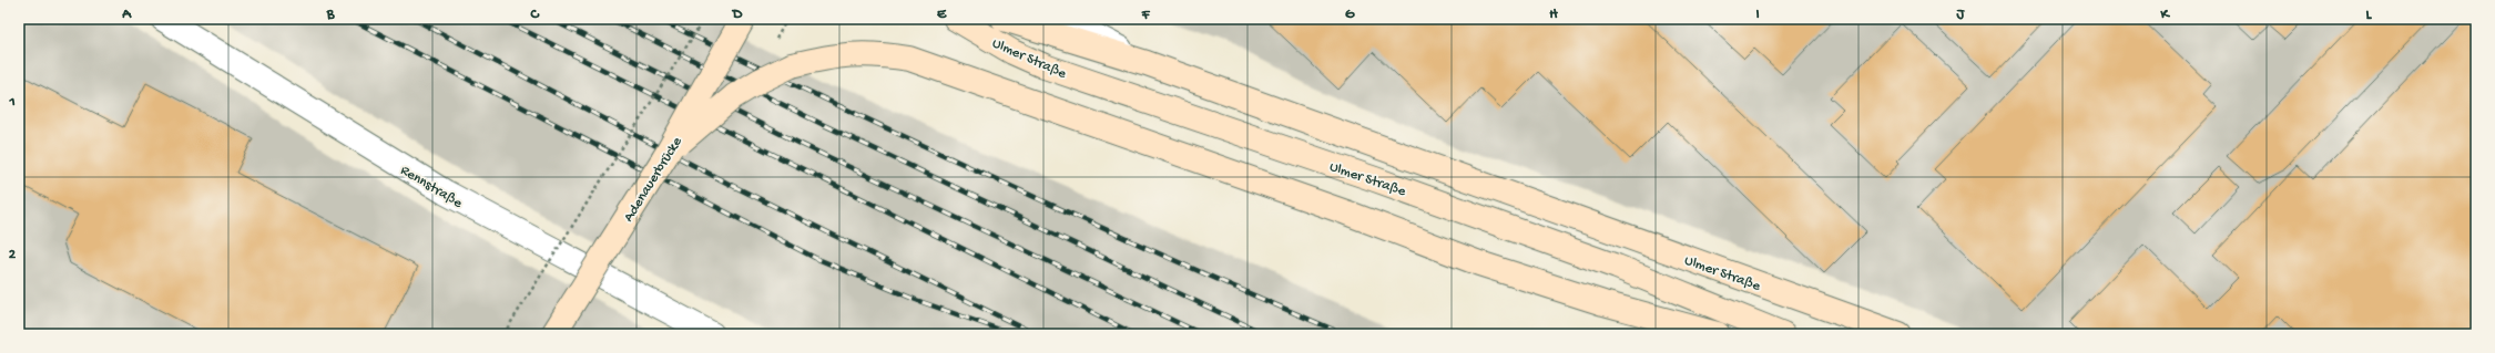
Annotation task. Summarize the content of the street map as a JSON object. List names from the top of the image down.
{
  "streets": {
    "main road": ["Ulmer Straße", "Adenauerbrücke"],
    "street": ["Rennstraße"]
  },
  "grid": {
    "columns": [
      "A",
      "B",
      "C",
      "D",
      "E",
      "F",
      "G",
      "H",
      "I",
      "J",
      "K",
      "L"
    ],
    "rows": ["1", "2"]
  }
}
